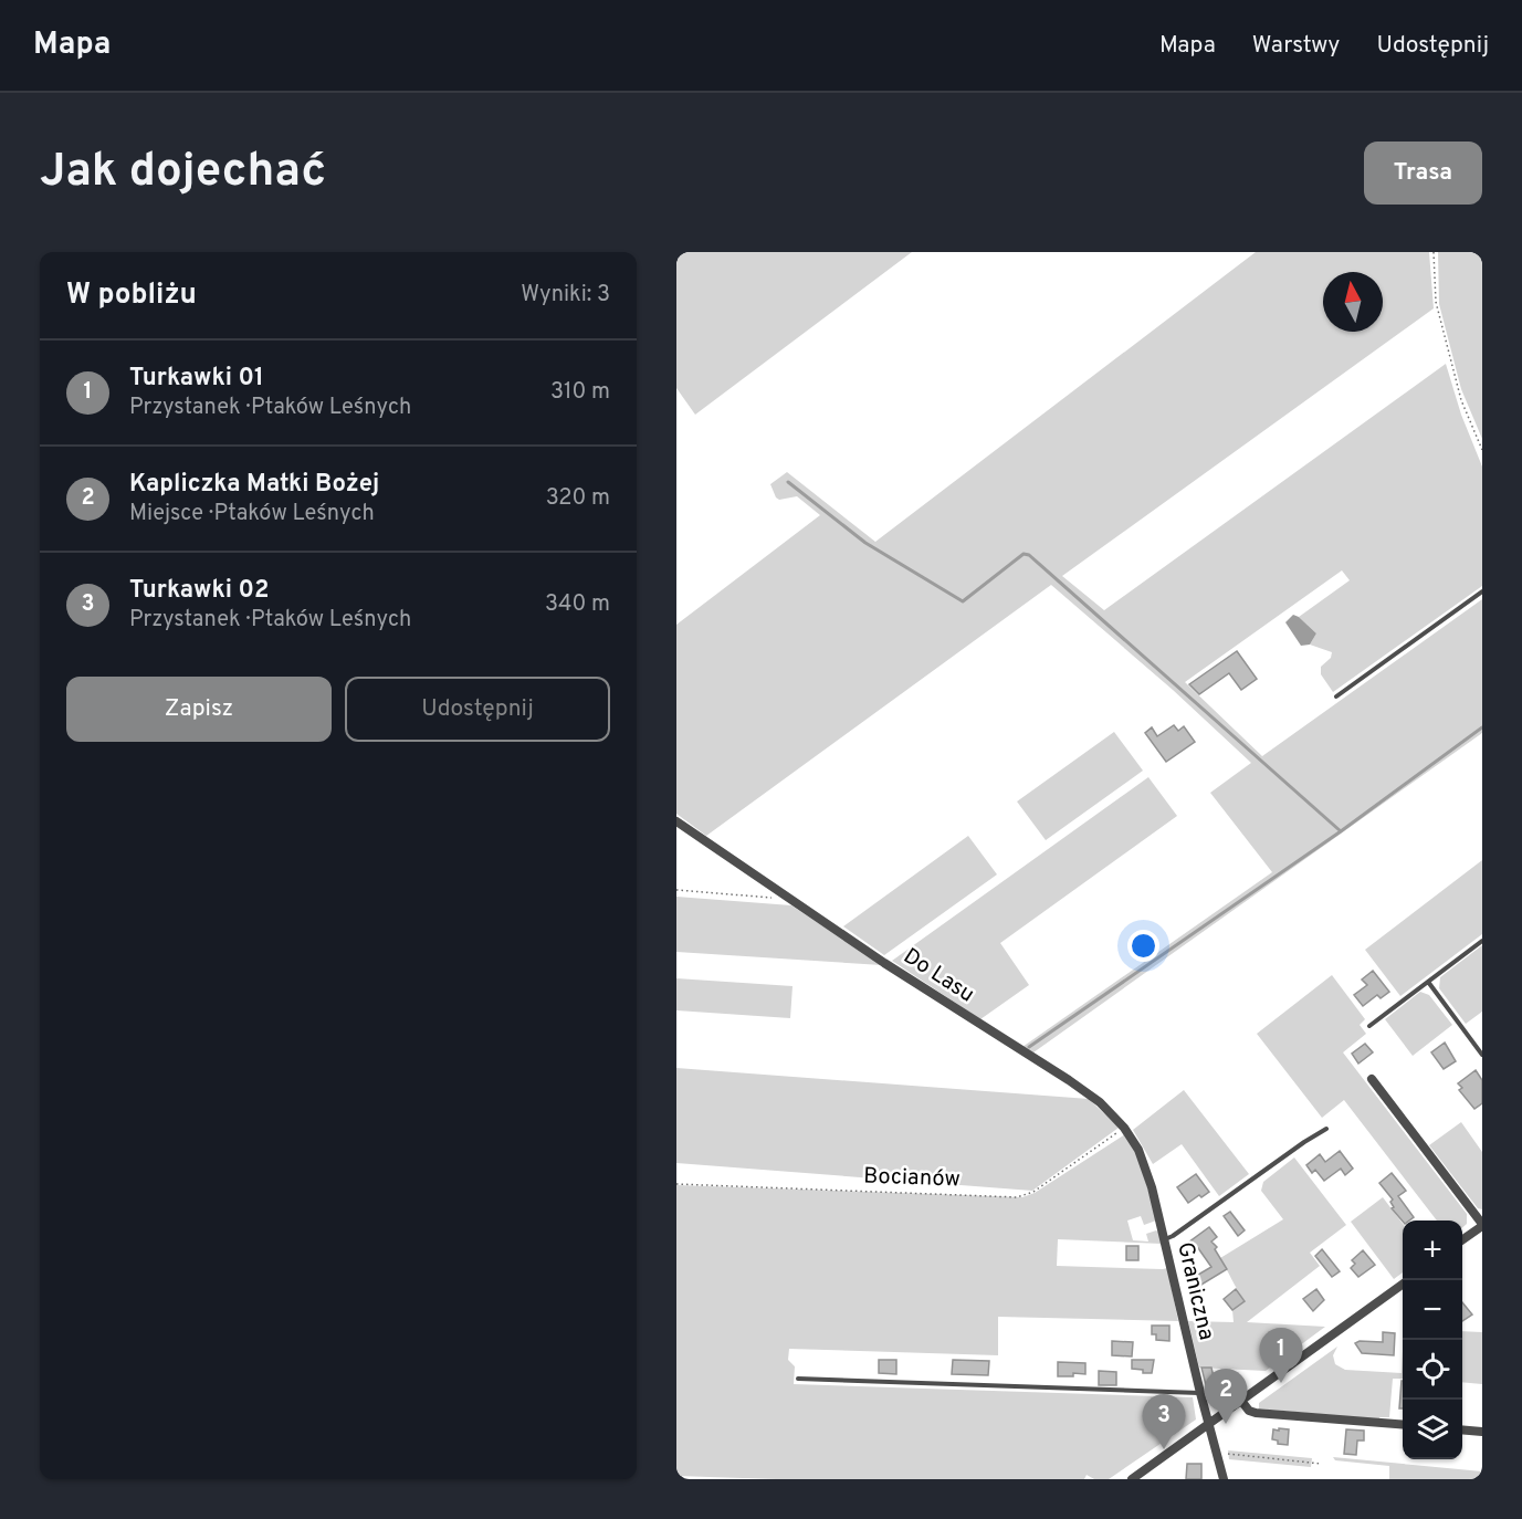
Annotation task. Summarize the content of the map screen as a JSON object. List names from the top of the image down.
{
  "streets": {
    "street": ["Do Lasu", "Graniczna"],
    "path": ["Bocianów"]
  },
  "crossings": [
    ["Do Lasu", "Bocianów"],
    ["Do Lasu", "Graniczna"]
  ],
  "north": "top",
  "page": {
    "header": "Mapa",
    "nav": ["Mapa", "Warstwy", "Udostępnij"],
    "buttons": [
      "Trasa",
      ["Zapisz", "Udostępnij"]
    ],
    "title": "Jak dojechać",
    "heading": ["W pobliżu", "Wyniki: 3"],
    "list": [
      {
        "mark": "1",
        "name": "Turkawki 01",
        "note": "Przystanek · Ptaków Leśnych",
        "value": "310 m"
      },
      {
        "mark": "2",
        "name": "Kapliczka Matki Bożej",
        "note": "Miejsce · Ptaków Leśnych",
        "value": "320 m"
      },
      {
        "mark": "3",
        "name": "Turkawki 02",
        "note": "Przystanek · Ptaków Leśnych",
        "value": "340 m"
      }
    ],
    "map_buttons": ["+", "−"],
    "pins": ["1", "2", "3"]
  }
}
